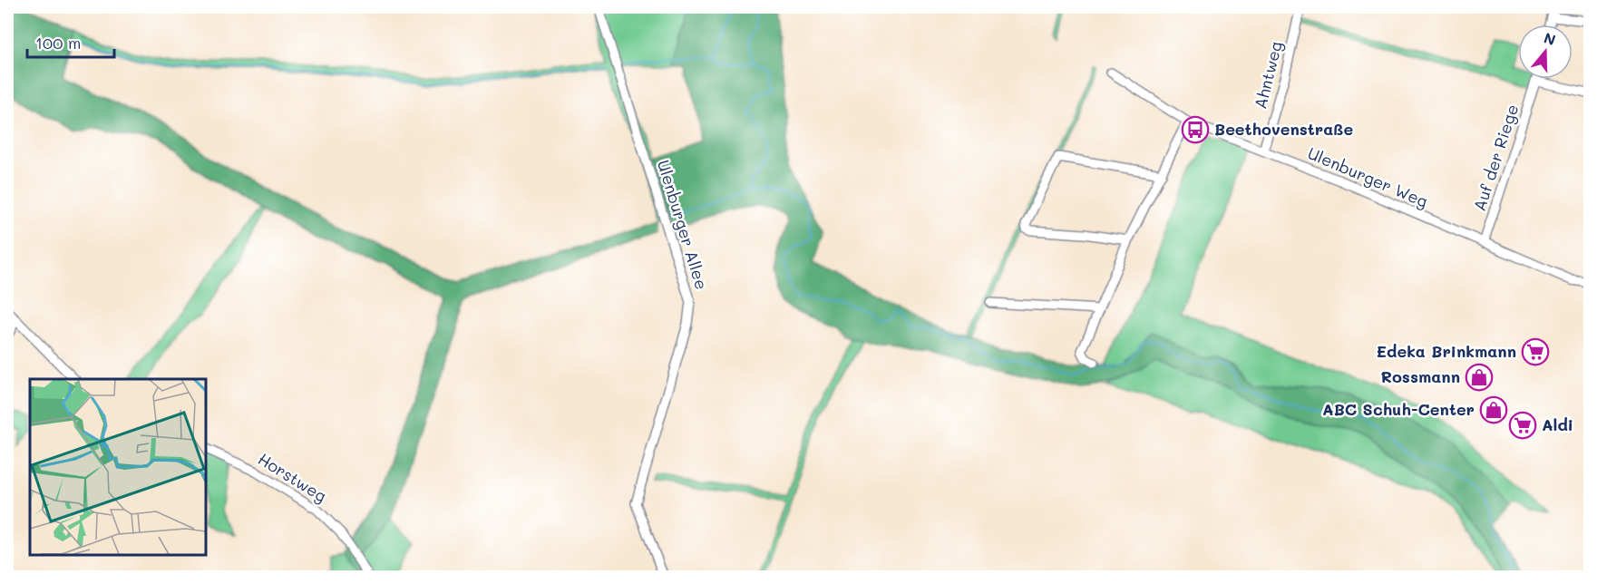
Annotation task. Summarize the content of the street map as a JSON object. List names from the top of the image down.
{
  "streets": {
    "street": [
      "Ahntweg",
      "Auf der Riege",
      "Ulenburger Weg",
      "Ulenburger Allee",
      "Horstweg"
    ]
  },
  "crossings": [
    ["Ahntweg", "Ulenburger Weg"],
    ["Auf der Riege", "Ulenburger Weg"]
  ],
  "places": {
    "bus stop": ["Beethovenstraße"],
    "supermarket": ["Edeka Brinkmann", "Aldi"],
    "shop": ["Rossmann", "ABC Schuh-Center"]
  },
  "scale_bar": "100 m",
  "north": "top"
}
